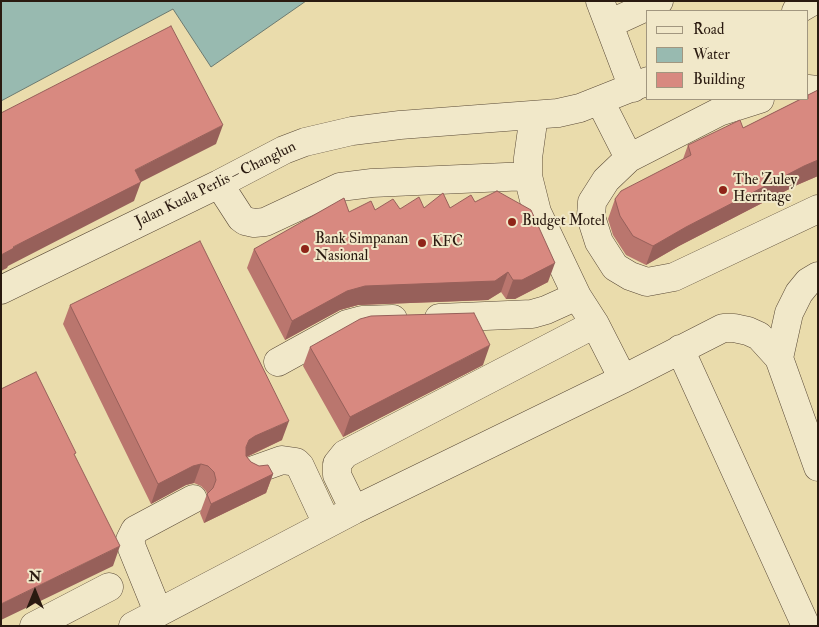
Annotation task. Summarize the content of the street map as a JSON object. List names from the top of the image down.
{
  "streets": {
    "street": ["Jalan Kuala Perlis – Changlun"]
  },
  "places": [
    "The Zuley Herritage",
    "Budget Motel",
    "KFC",
    "Bank Simpanan Nasional"
  ],
  "legend": ["Road", "Water", "Building"],
  "north": "top"
}
